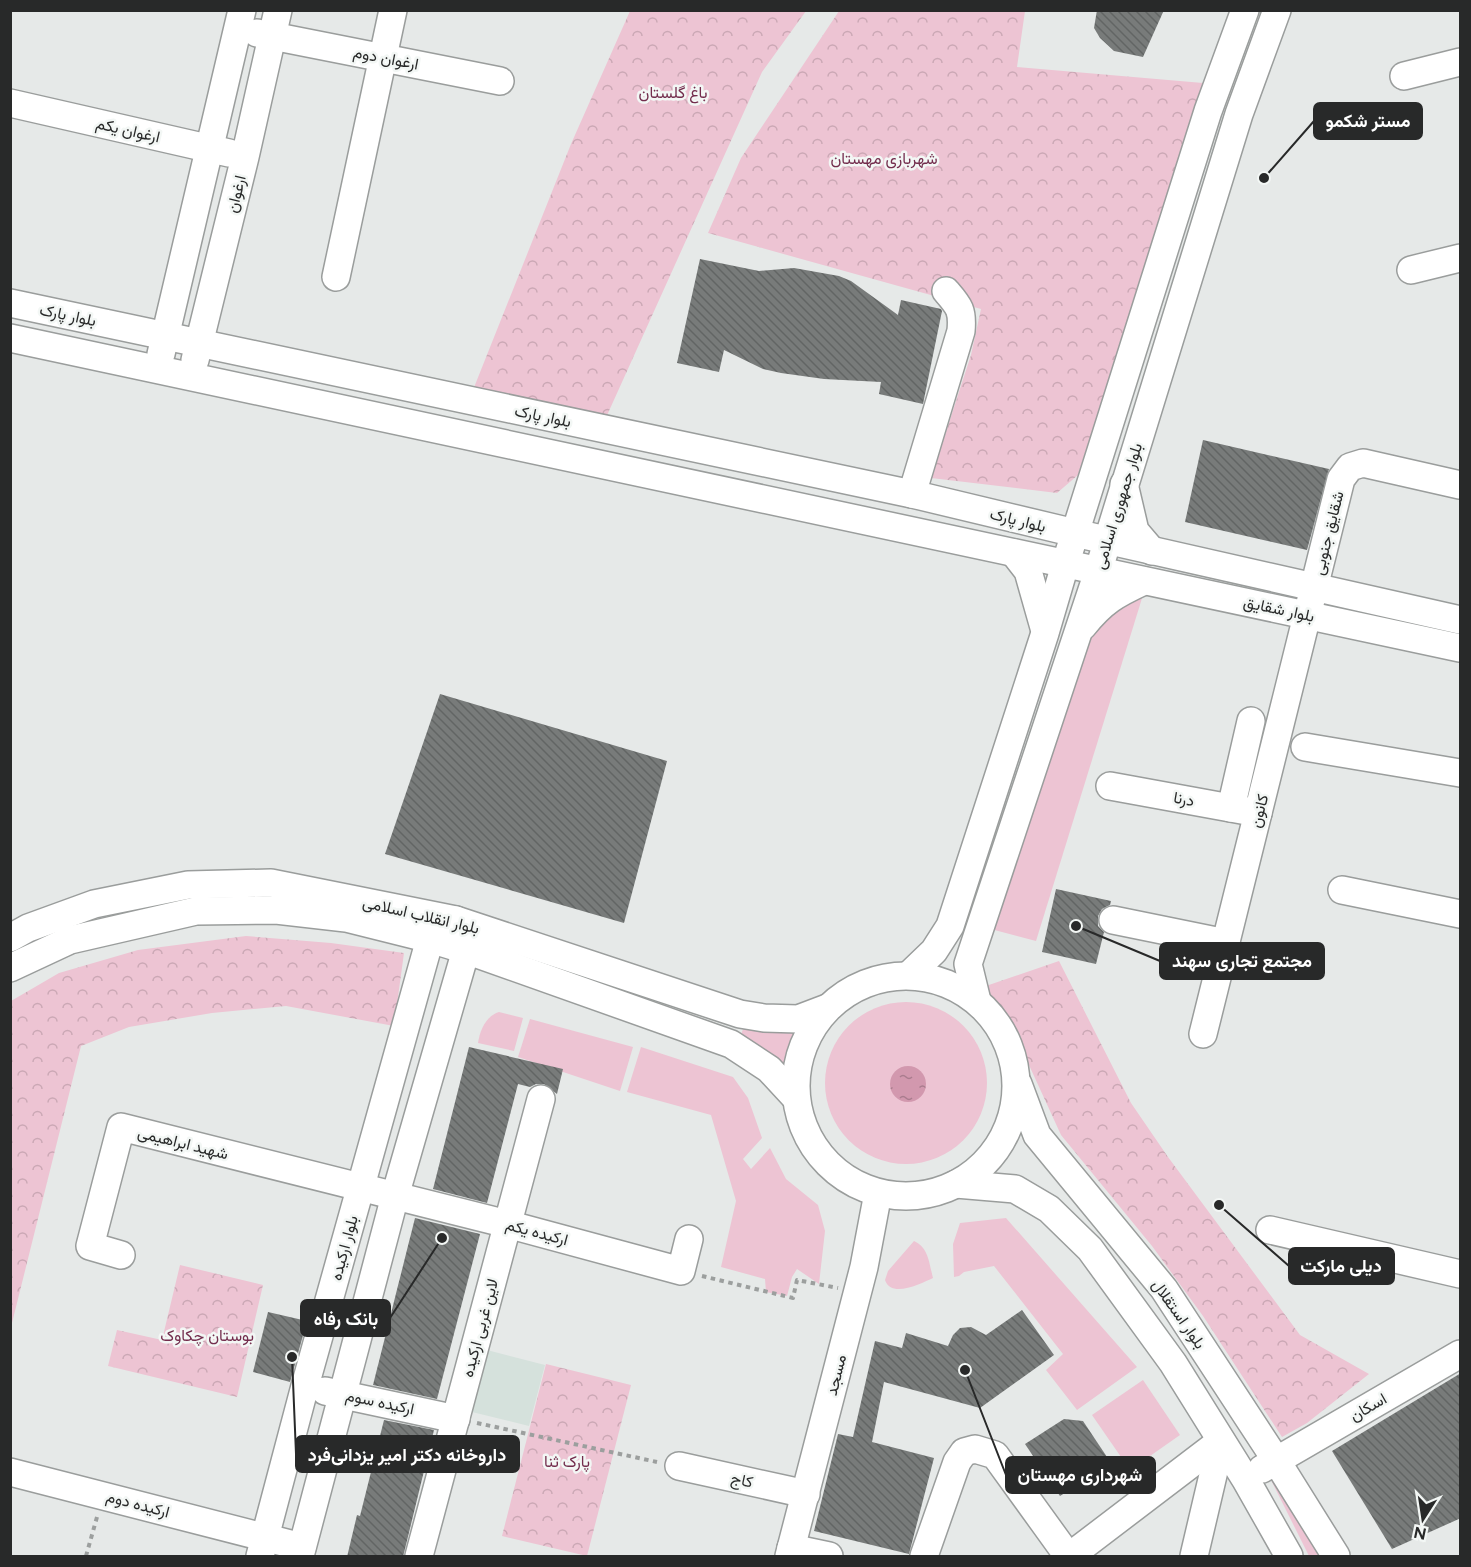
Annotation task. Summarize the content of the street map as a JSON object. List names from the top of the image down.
{
  "streets": {
    "street": [
      "ارغوان دوم",
      "ارغوان یکم",
      "ارغوان",
      "بلوار پارک",
      "بلوار جمهوری اسلامی",
      "شقایق جنوبی",
      "بلوار شقایق",
      "درنا",
      "کانون",
      "بلوار انقلاب اسلامی",
      "شهید ابراهیمی",
      "ارکیده یکم",
      "بلوار ارکیده",
      "بلوار استقلال",
      "لاین غربی ارکیده",
      "مسجد",
      "ارکیده سوم",
      "اسکان",
      "کاج",
      "ارکیده دوم"
    ]
  },
  "crossings": [
    ["ارغوان دوم", "ارغوان"],
    ["ارغوان یکم", "ارغوان"],
    ["ارغوان", "بلوار پارک"],
    ["بلوار پارک", "بلوار جمهوری اسلامی"],
    ["بلوار پارک", "بلوار شقایق"],
    ["بلوار جمهوری اسلامی", "بلوار شقایق"],
    ["شقایق جنوبی", "بلوار شقایق"],
    ["شقایق جنوبی", "کانون"],
    ["بلوار شقایق", "کانون"],
    ["درنا", "کانون"],
    ["بلوار انقلاب اسلامی", "بلوار ارکیده"],
    ["شهید ابراهیمی", "ارکیده یکم"],
    ["شهید ابراهیمی", "بلوار ارکیده"],
    ["ارکیده یکم", "بلوار ارکیده"],
    ["ارکیده یکم", "لاین غربی ارکیده"],
    ["بلوار ارکیده", "ارکیده سوم"],
    ["بلوار ارکیده", "ارکیده دوم"],
    ["بلوار استقلال", "اسکان"],
    ["لاین غربی ارکیده", "ارکیده سوم"],
    ["مسجد", "کاج"]
  ],
  "parks": [
    "باغ گلستان",
    "شهربازی مهستان",
    "بوستان چکاوک",
    "پارک ثنا"
  ],
  "places": [
    "مستر شکمو",
    "مجتمع تجاری سهند",
    "دیلی مارکت",
    "بانک رفاه",
    "داروخانه دکتر امیر یزدانی‌فرد",
    "شهرداری مهستان"
  ],
  "north": "bottom"
}
